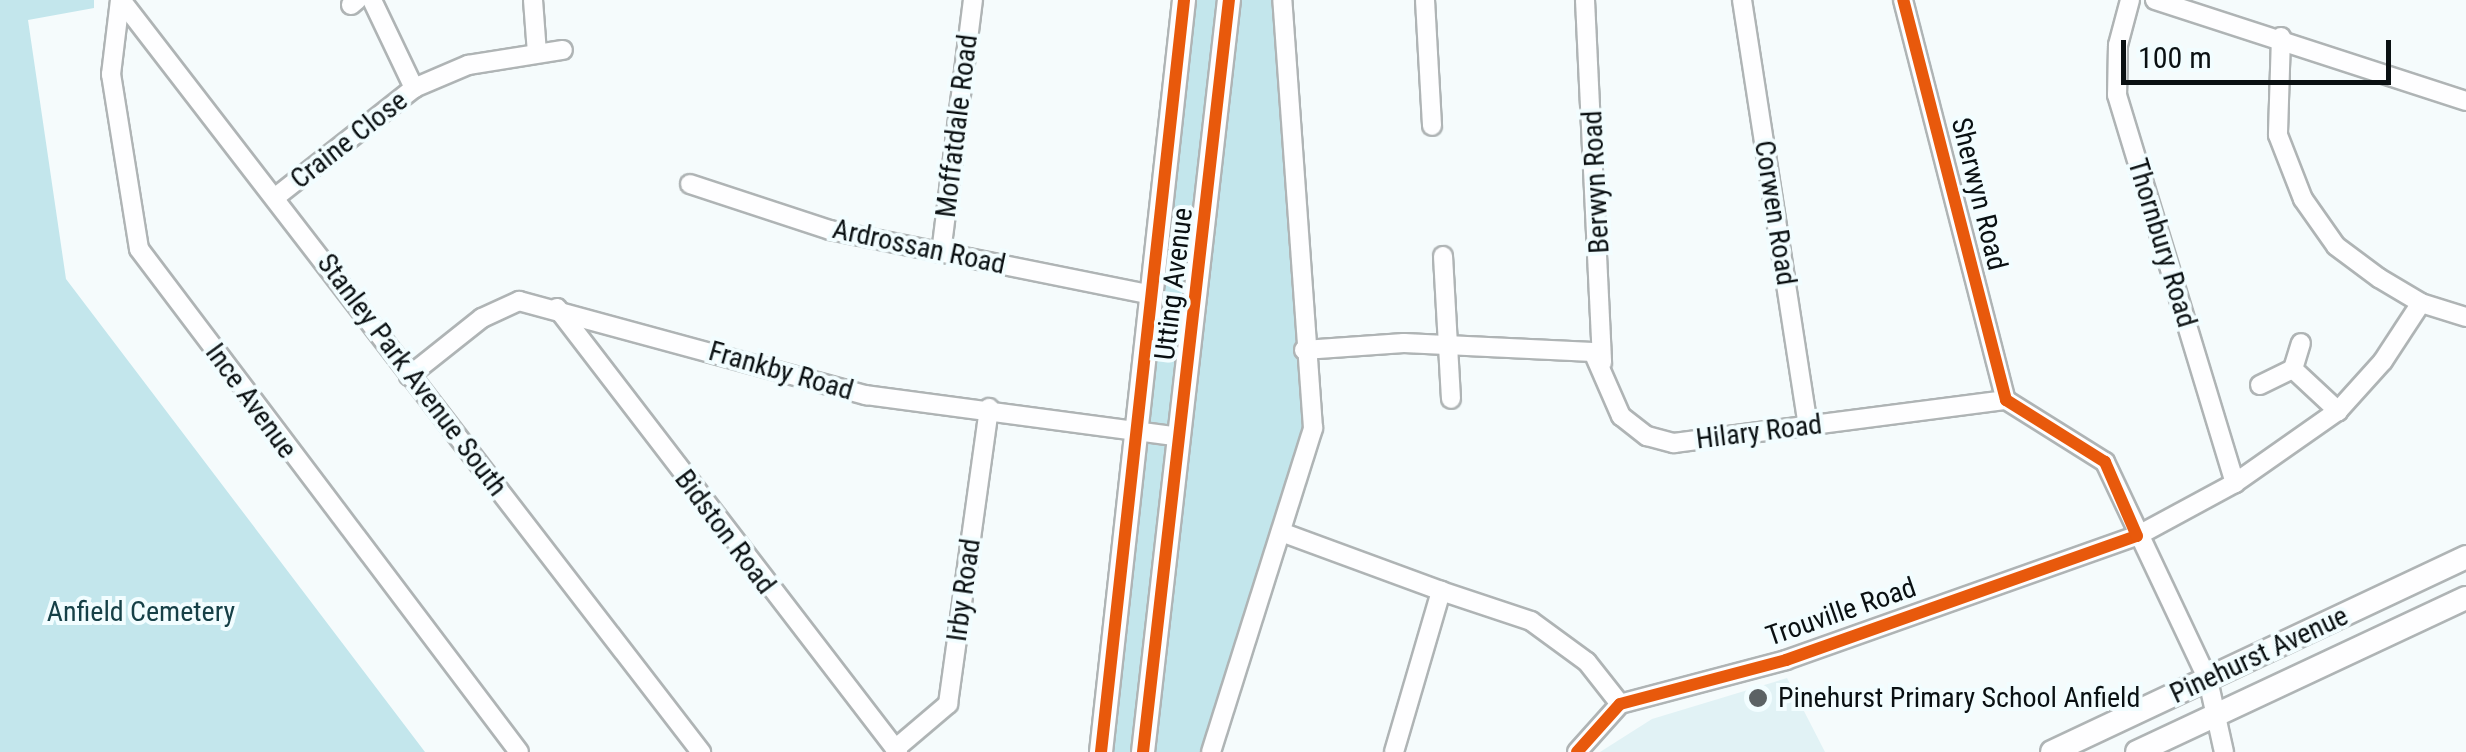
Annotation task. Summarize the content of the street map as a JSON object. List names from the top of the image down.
{
  "streets": {
    "street": [
      "Moffatdale Road",
      "Craine Close",
      "Berwyn Road",
      "Sherwyn Road",
      "Corwen Road",
      "Thornbury Road",
      "Ardrossan Road",
      "Utting Avenue",
      "Frankby Road",
      "Stanley Park Avenue South",
      "Ince Avenue",
      "Hilary Road",
      "Bidston Road",
      "Irby Road",
      "Trouville Road",
      "Pinehurst Avenue"
    ]
  },
  "crossings": [
    ["Moffatdale Road", "Ardrossan Road"],
    ["Craine Close", "Stanley Park Avenue South"],
    ["Berwyn Road", "Hilary Road"],
    ["Sherwyn Road", "Hilary Road"],
    ["Corwen Road", "Hilary Road"],
    ["Thornbury Road", "Trouville Road"],
    ["Ardrossan Road", "Utting Avenue"],
    ["Utting Avenue", "Frankby Road"],
    ["Frankby Road", "Stanley Park Avenue South"],
    ["Frankby Road", "Bidston Road"],
    ["Frankby Road", "Irby Road"],
    ["Stanley Park Avenue South", "Ince Avenue"],
    ["Bidston Road", "Irby Road"]
  ],
  "parks": ["Anfield Cemetery"],
  "places": ["Pinehurst Primary School Anfield"],
  "scale_bar": "100 m"
}
